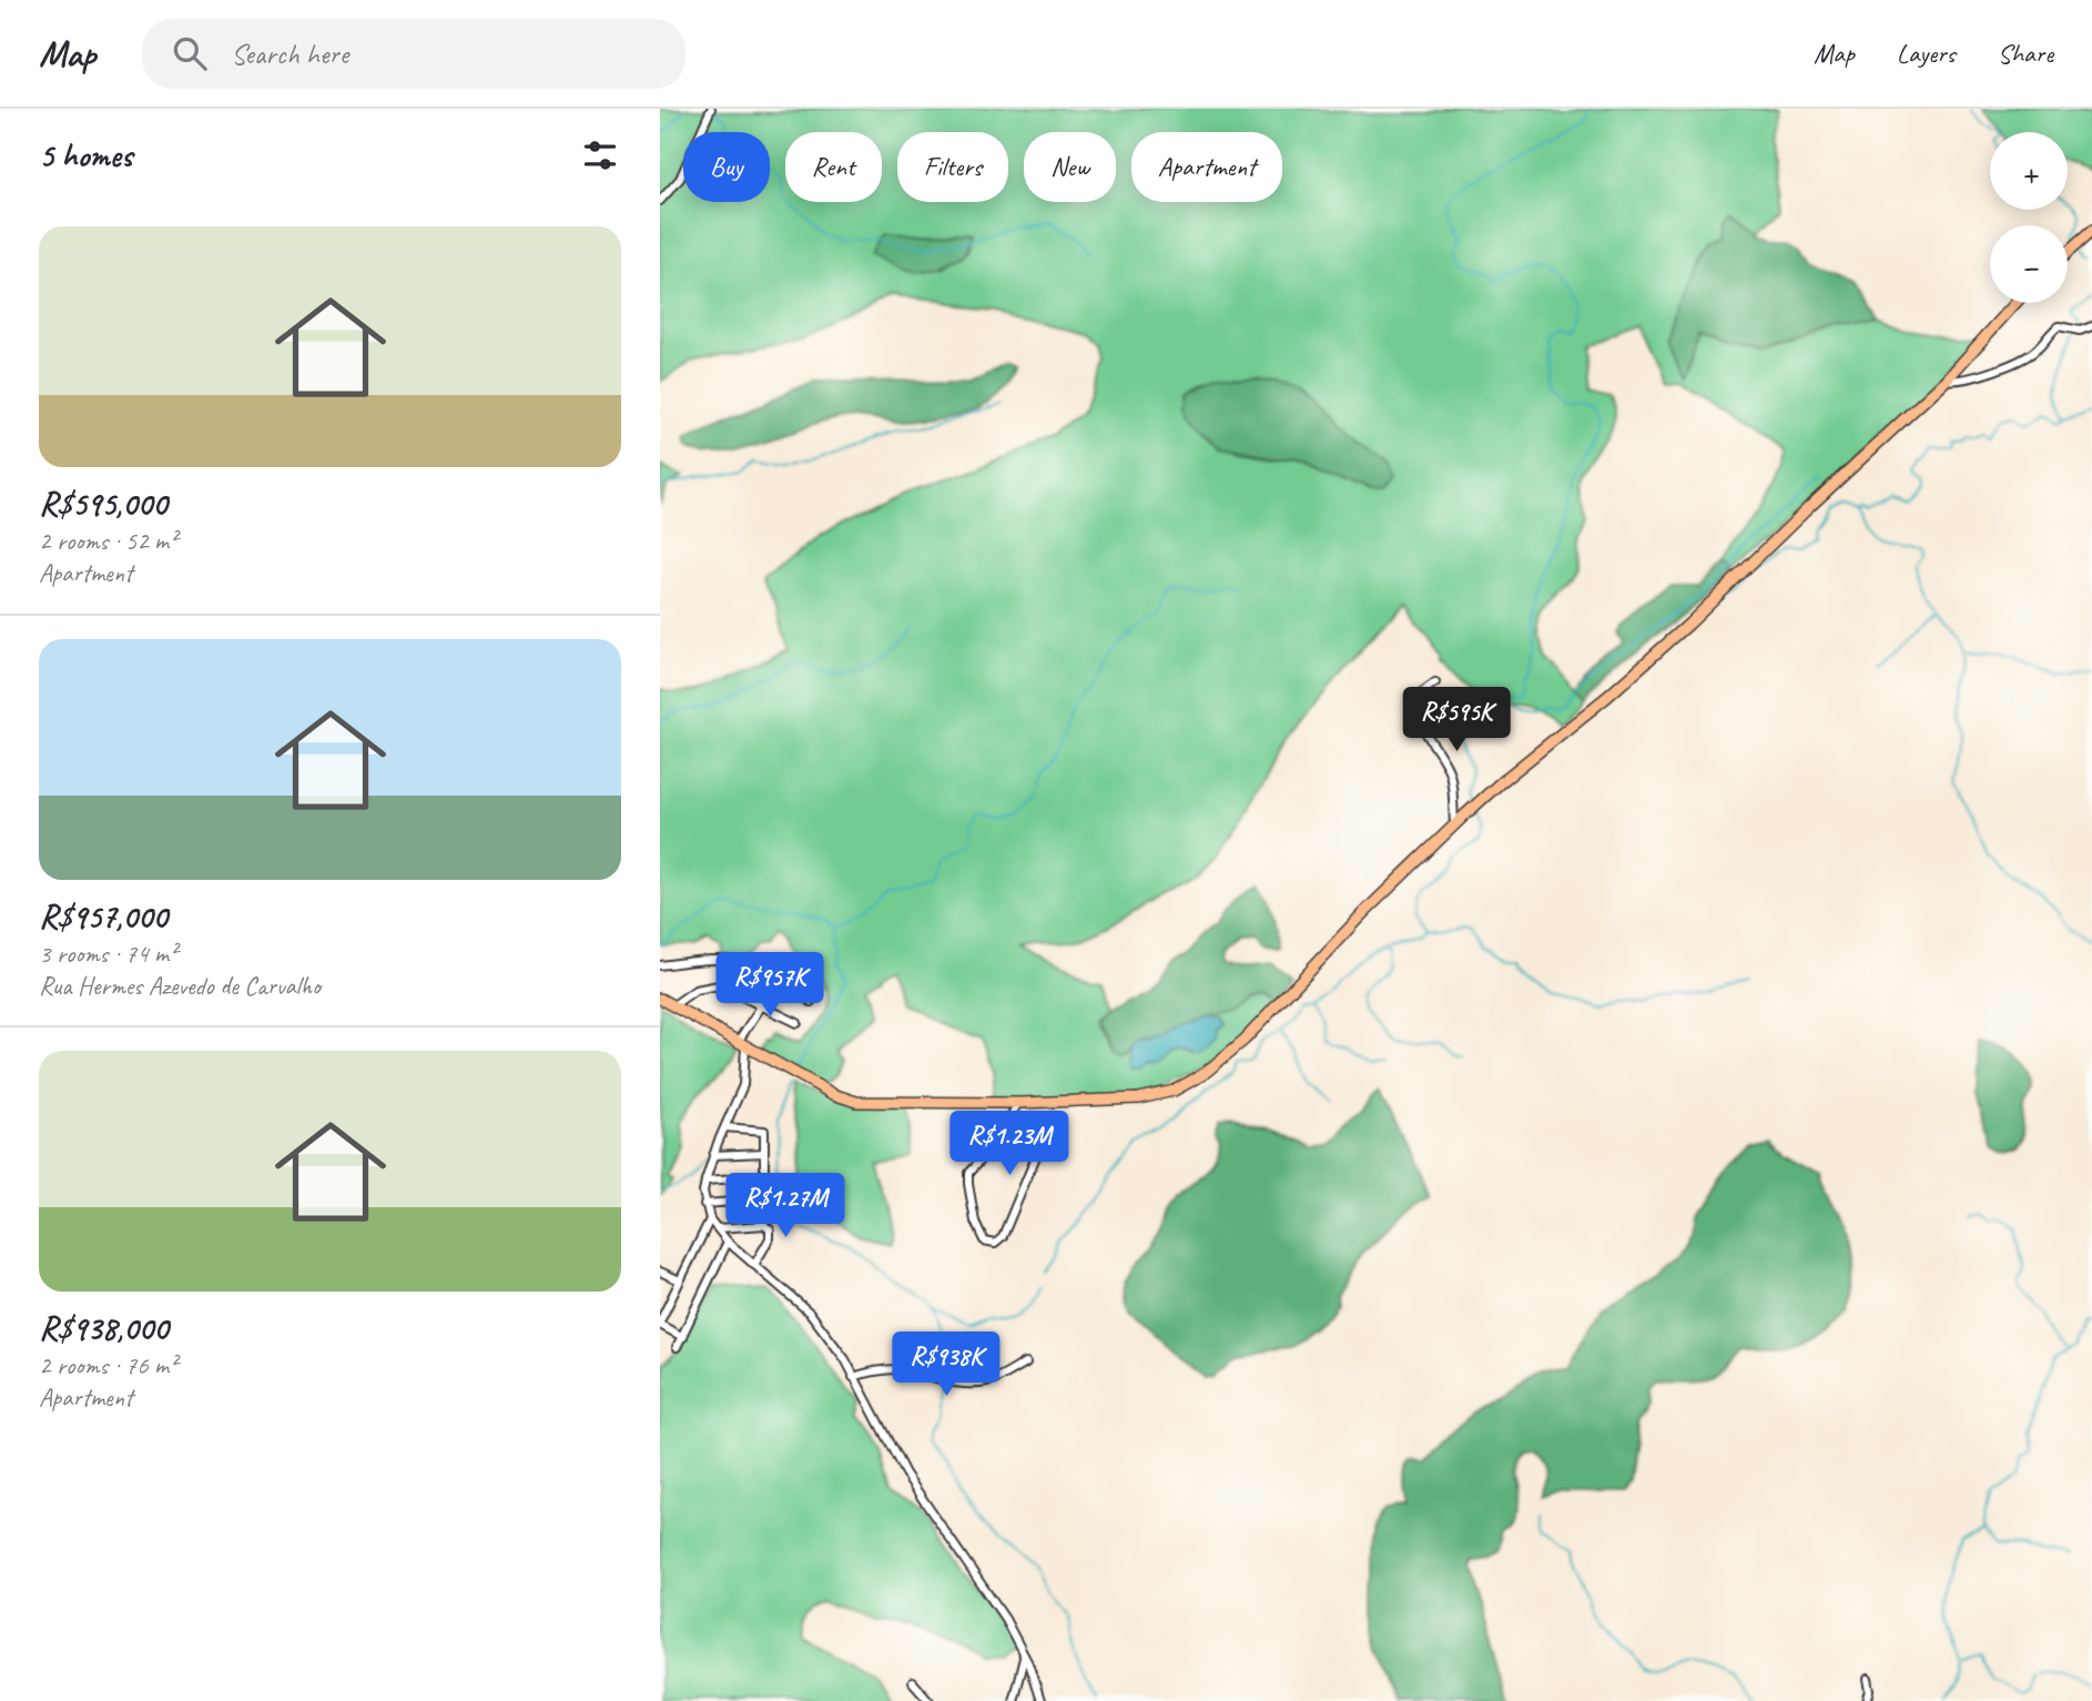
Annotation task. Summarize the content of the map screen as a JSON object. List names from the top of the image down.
{
  "page": {
    "header": "Map",
    "search": "Search here",
    "nav": ["Map", "Layers", "Share"],
    "heading": "5 homes",
    "map_buttons": ["+", "−"],
    "chip": [
      "Buy",
      "Rent",
      "Filters",
      "New",
      "Apartment"
    ],
    "list": [
      {
        "name": "R$595,000",
        "note": "2 rooms · 52 m² · Apartment"
      },
      {
        "name": "R$957,000",
        "note": "3 rooms · 74 m² · Rua Hermes Azevedo de Carvalho"
      },
      {
        "name": "R$938,000",
        "note": "2 rooms · 76 m² · Apartment"
      }
    ],
    "price": [
      "R$595K",
      "R$957K",
      "R$1.23M",
      "R$1.27M",
      "R$938K"
    ]
  }
}
